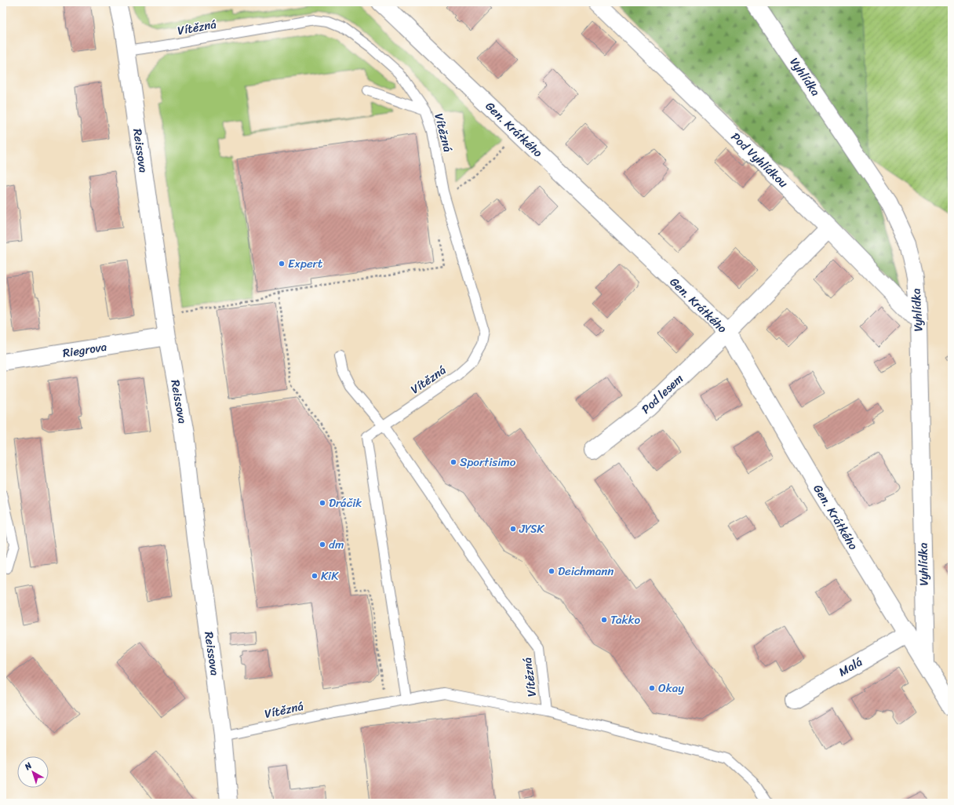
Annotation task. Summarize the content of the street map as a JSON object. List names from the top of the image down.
{
  "streets": {
    "street": [
      "Vyhlídka",
      "Gen. Krátkého",
      "Reissova",
      "Pod Vyhlídkou",
      "Riegrova",
      "Pod lesem",
      "Malá"
    ],
    "lane": ["Vítězná"]
  },
  "crossings": [
    ["Vítězná", "Reissova"],
    ["Vyhlídka", "Gen. Krátkého"],
    ["Vyhlídka", "Pod Vyhlídkou"],
    ["Gen. Krátkého", "Pod lesem"],
    ["Gen. Krátkého", "Malá"],
    ["Reissova", "Riegrova"],
    ["Pod Vyhlídkou", "Pod lesem"]
  ],
  "places": [
    "Expert",
    "Sportisimo",
    "Dráčik",
    "JYSK",
    "dm",
    "Deichmann",
    "KiK",
    "Takko",
    "Okay"
  ],
  "north": "top left"
}
